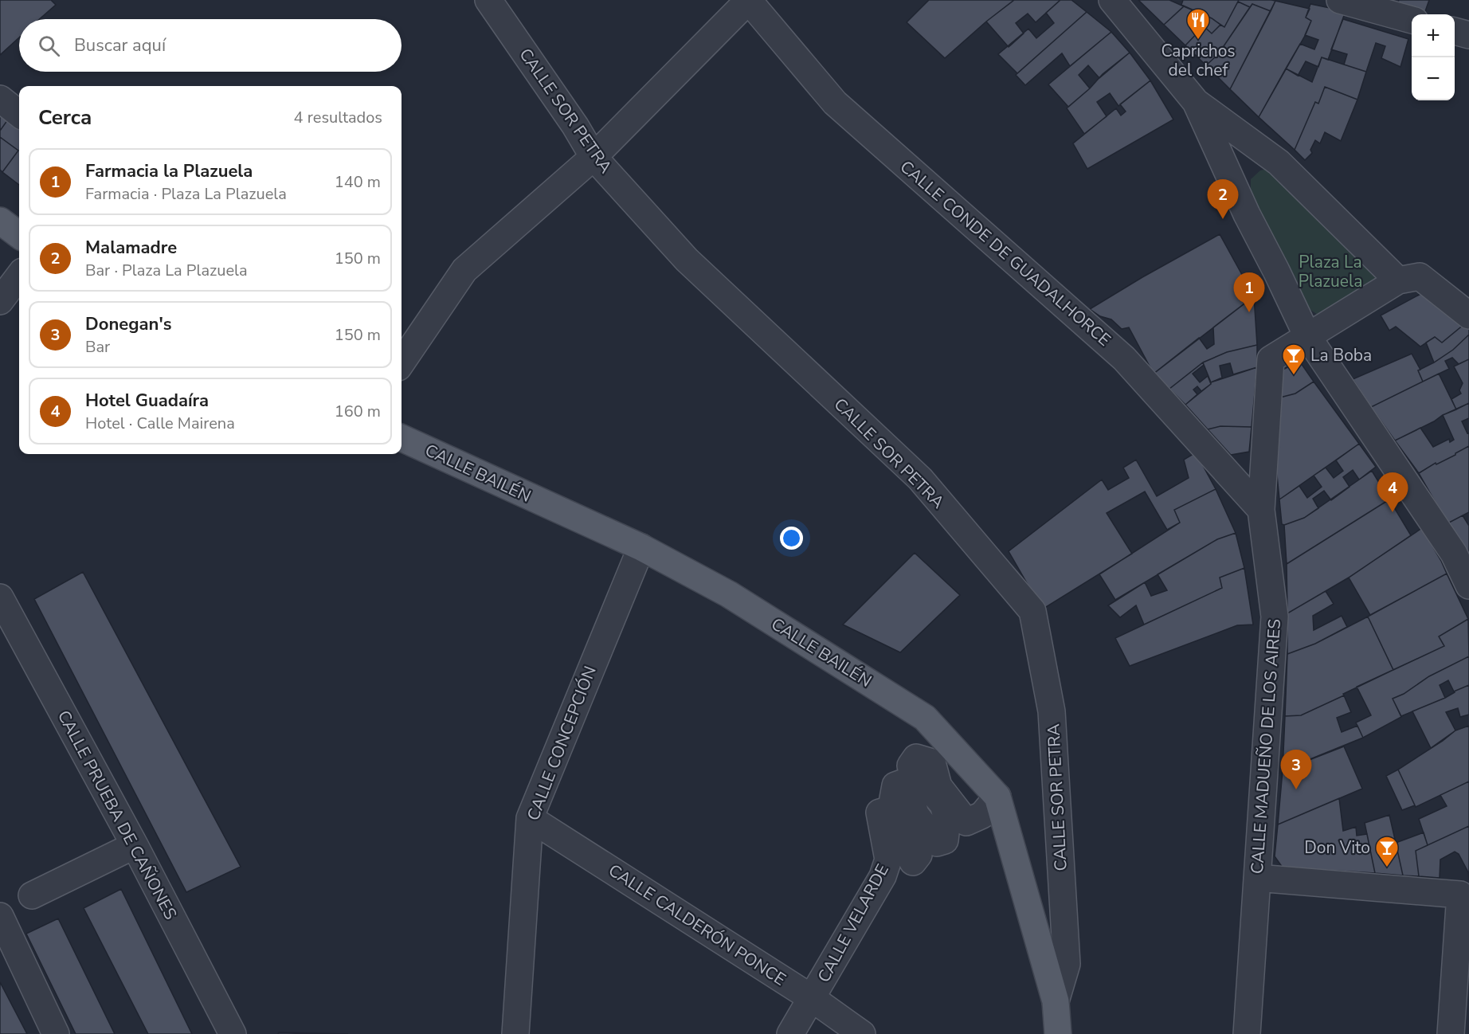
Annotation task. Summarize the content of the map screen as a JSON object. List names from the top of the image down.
{
  "streets": {
    "main road": ["CALLE BAILÉN"],
    "street": [
      "CALLE SOR PETRA",
      "CALLE CONDE DE GUADALHORCE",
      "CALLE CONCEPCIÓN",
      "CALLE MADUEÑO DE LOS AIRES",
      "CALLE PRUEBA DE CAÑONES",
      "CALLE VELARDE",
      "CALLE CALDERÓN PONCE"
    ]
  },
  "crossings": [
    ["CALLE SOR PETRA", "CALLE BAILÉN"],
    ["CALLE CONDE DE GUADALHORCE", "CALLE MADUEÑO DE LOS AIRES"],
    ["CALLE BAILÉN", "CALLE CONCEPCIÓN"],
    ["CALLE BAILÉN", "CALLE VELARDE"],
    ["CALLE CONCEPCIÓN", "CALLE CALDERÓN PONCE"],
    ["CALLE VELARDE", "CALLE CALDERÓN PONCE"]
  ],
  "parks": ["Plaza La Plazuela"],
  "places": {
    "restaurant": ["Caprichos del chef"],
    "bar": ["La Boba", "Don Vito"]
  },
  "page": {
    "map_buttons": ["+", "−"],
    "search": "Buscar aquí",
    "heading": ["Cerca", "4 resultados"],
    "list": [
      {
        "mark": "1",
        "name": "Farmacia la Plazuela",
        "note": "Farmacia · Plaza La Plazuela",
        "value": "140 m"
      },
      {
        "mark": "2",
        "name": "Malamadre",
        "note": "Bar · Plaza La Plazuela",
        "value": "150 m"
      },
      {
        "mark": "3",
        "name": "Donegan's",
        "note": "Bar",
        "value": "150 m"
      },
      {
        "mark": "4",
        "name": "Hotel Guadaíra",
        "note": "Hotel · Calle Mairena",
        "value": "160 m"
      }
    ],
    "pins": [
      "2",
      "1",
      "4",
      "3"
    ]
  }
}
